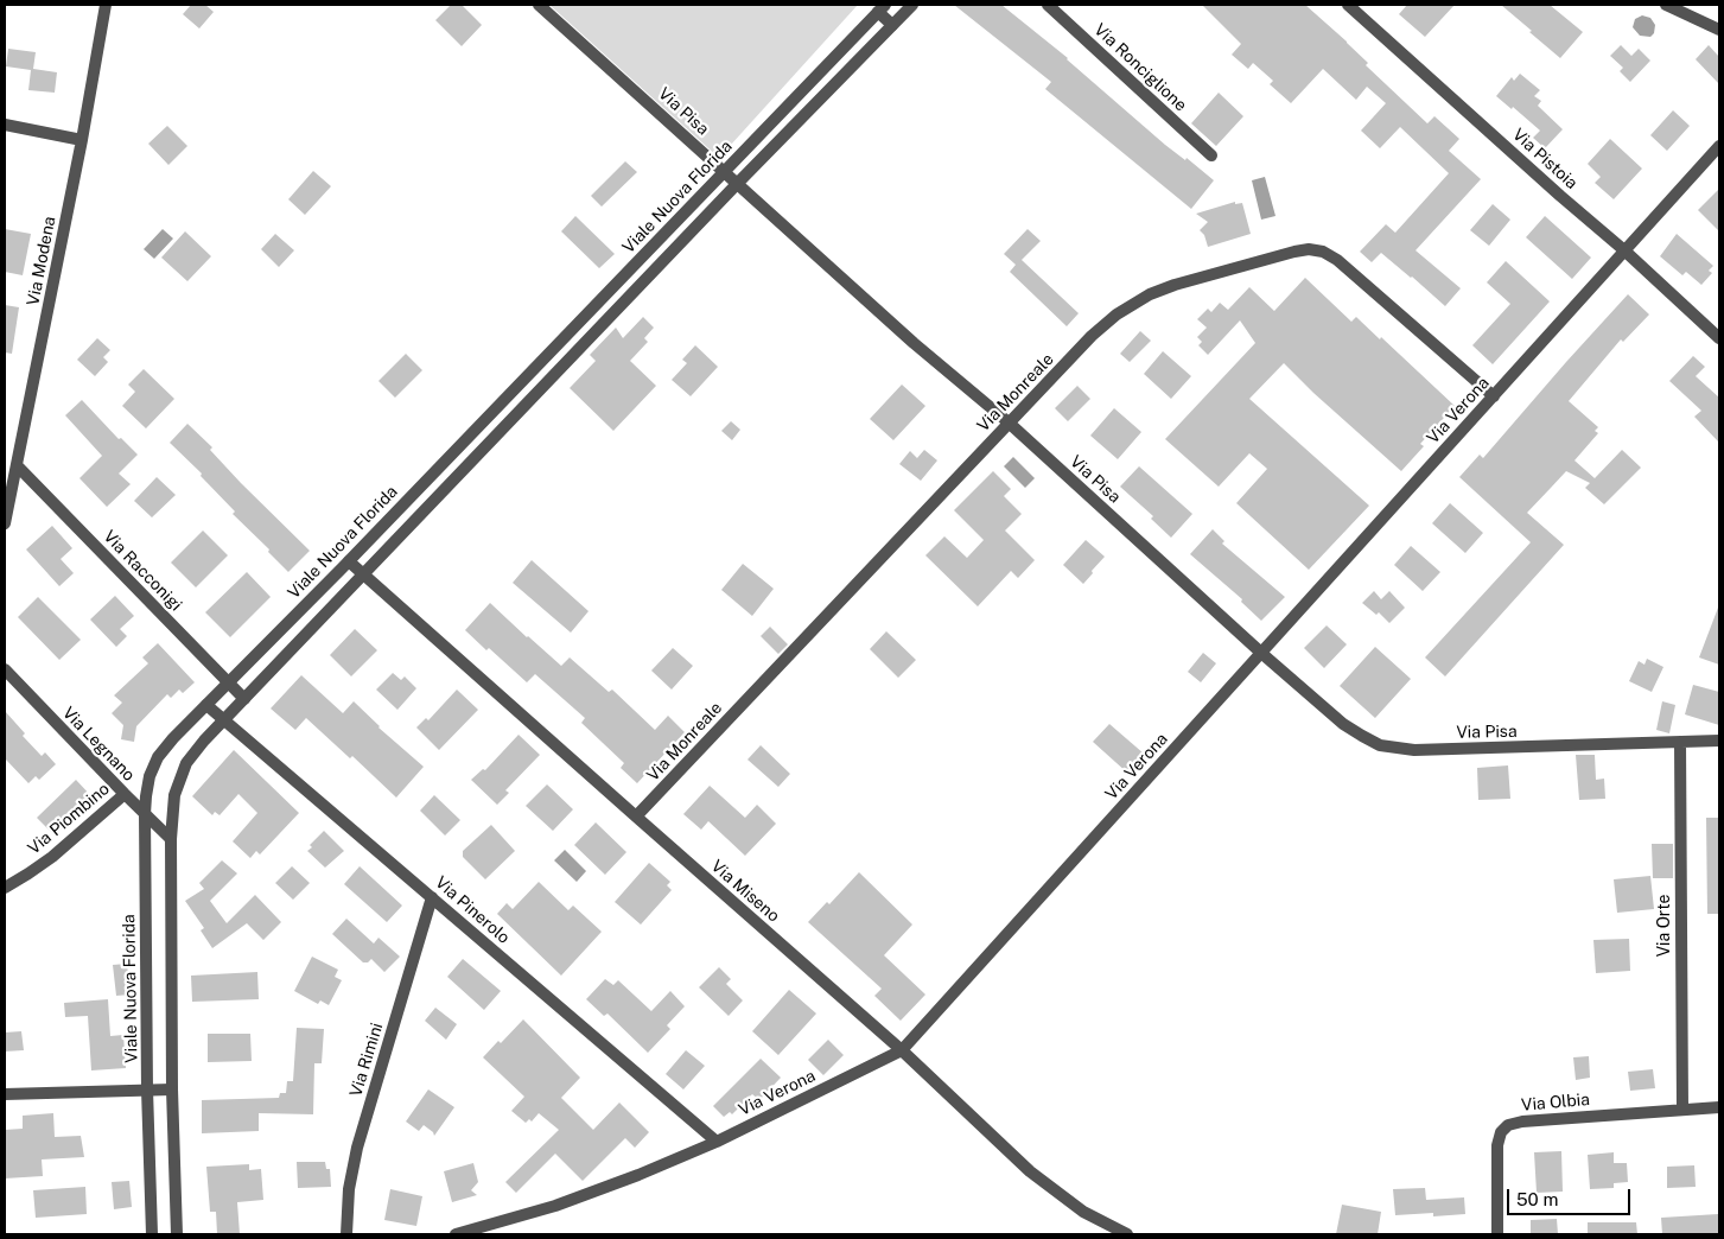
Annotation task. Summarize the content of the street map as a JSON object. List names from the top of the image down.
{
  "streets": {
    "street": [
      "Via Ronciglione",
      "Via Pisa",
      "Via Pistoia",
      "Viale Nuova Florida",
      "Via Modena",
      "Via Monreale",
      "Via Verona",
      "Via Racconigi",
      "Via Legnano",
      "Via Piombino",
      "Via Miseno",
      "Via Pinerolo",
      "Via Orte",
      "Via Rimini",
      "Via Olbia"
    ]
  },
  "crossings": [
    ["Via Pisa", "Viale Nuova Florida"],
    ["Via Pisa", "Via Monreale"],
    ["Via Pisa", "Via Verona"],
    ["Via Pisa", "Via Orte"],
    ["Via Pistoia", "Via Verona"],
    ["Viale Nuova Florida", "Via Racconigi"],
    ["Viale Nuova Florida", "Via Legnano"],
    ["Viale Nuova Florida", "Via Miseno"],
    ["Viale Nuova Florida", "Via Pinerolo"],
    ["Via Modena", "Via Racconigi"],
    ["Via Monreale", "Via Verona"],
    ["Via Monreale", "Via Miseno"],
    ["Via Verona", "Via Miseno"],
    ["Via Verona", "Via Pinerolo"],
    ["Via Legnano", "Via Piombino"],
    ["Via Pinerolo", "Via Rimini"],
    ["Via Orte", "Via Olbia"]
  ],
  "scale_bar": "50 m"
}
